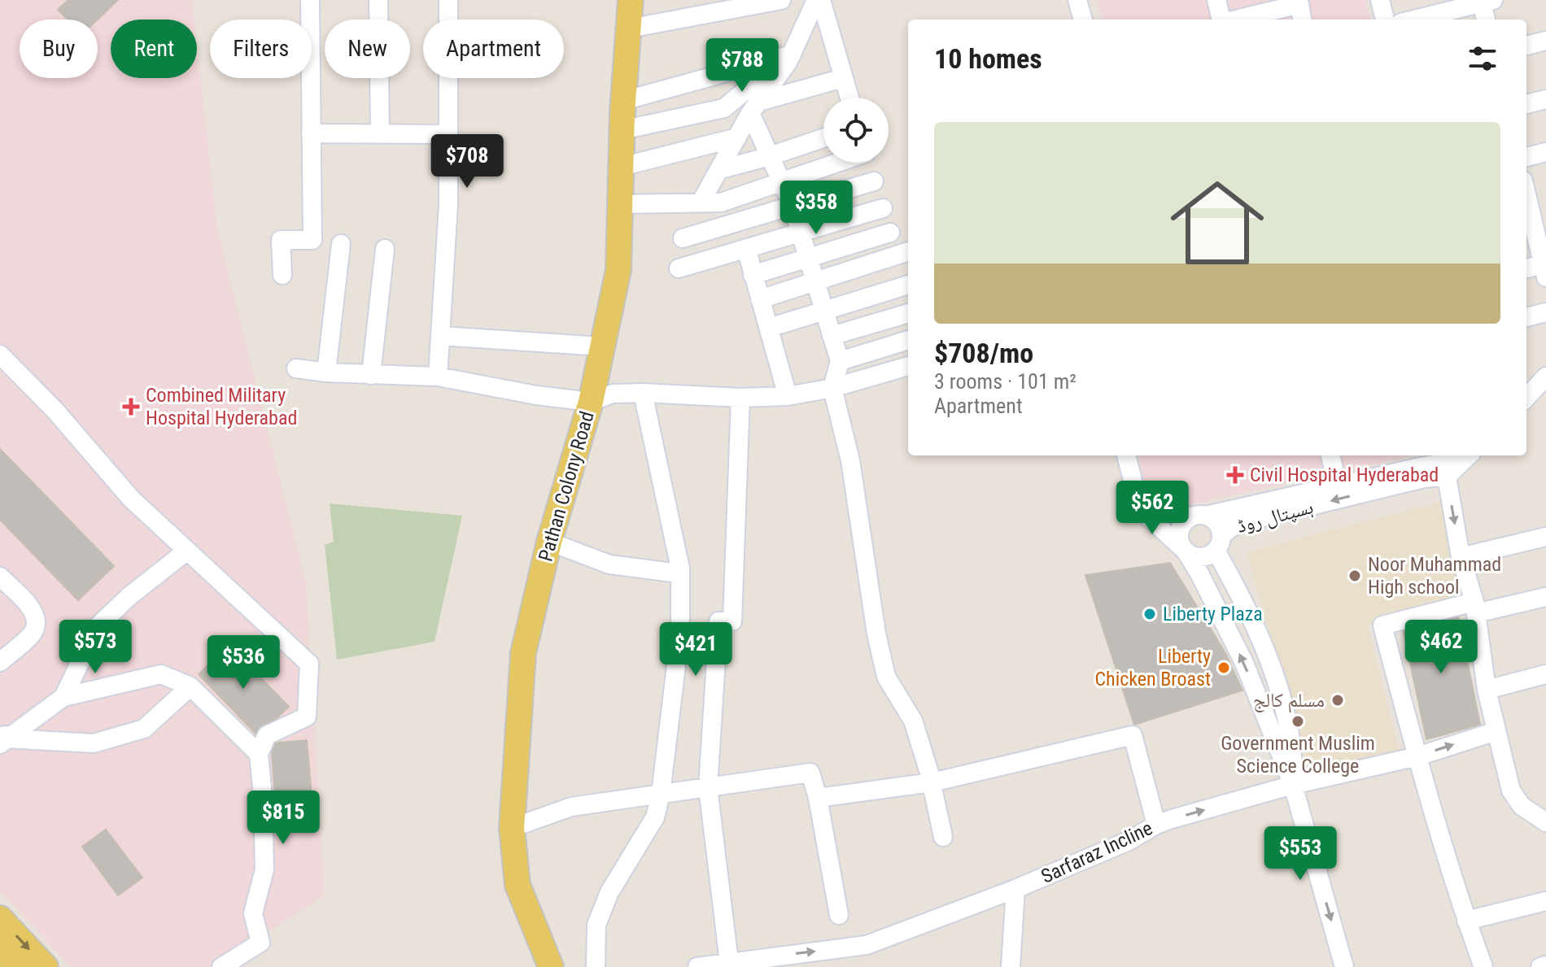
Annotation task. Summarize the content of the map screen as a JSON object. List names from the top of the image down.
{
  "streets": {
    "main road": ["Pathan Colony Road"],
    "street": ["ہسپتال روڈ", "Sarfaraz Incline"]
  },
  "one_way": ["Sarfaraz Incline"],
  "places": {
    "health": ["Combined Military Hospital Hyderabad", "Civil Hospital Hyderabad"],
    "other": [
      "Noor Muhammad High school",
      "Liberty Plaza",
      "Liberty Chicken Broast",
      "مسلم کالج",
      "Government Muslim Science College"
    ]
  },
  "page": {
    "chip": [
      "Buy",
      "Rent",
      "Filters",
      "New",
      "Apartment"
    ],
    "heading": "10 homes",
    "price": [
      "$788",
      "$708",
      "$358",
      "$562",
      "$573",
      "$462",
      "$421",
      "$536",
      "$815",
      "$553"
    ],
    "list": [
      {
        "name": "$708/mo",
        "note": "3 rooms · 101 m² · Apartment"
      }
    ]
  }
}
